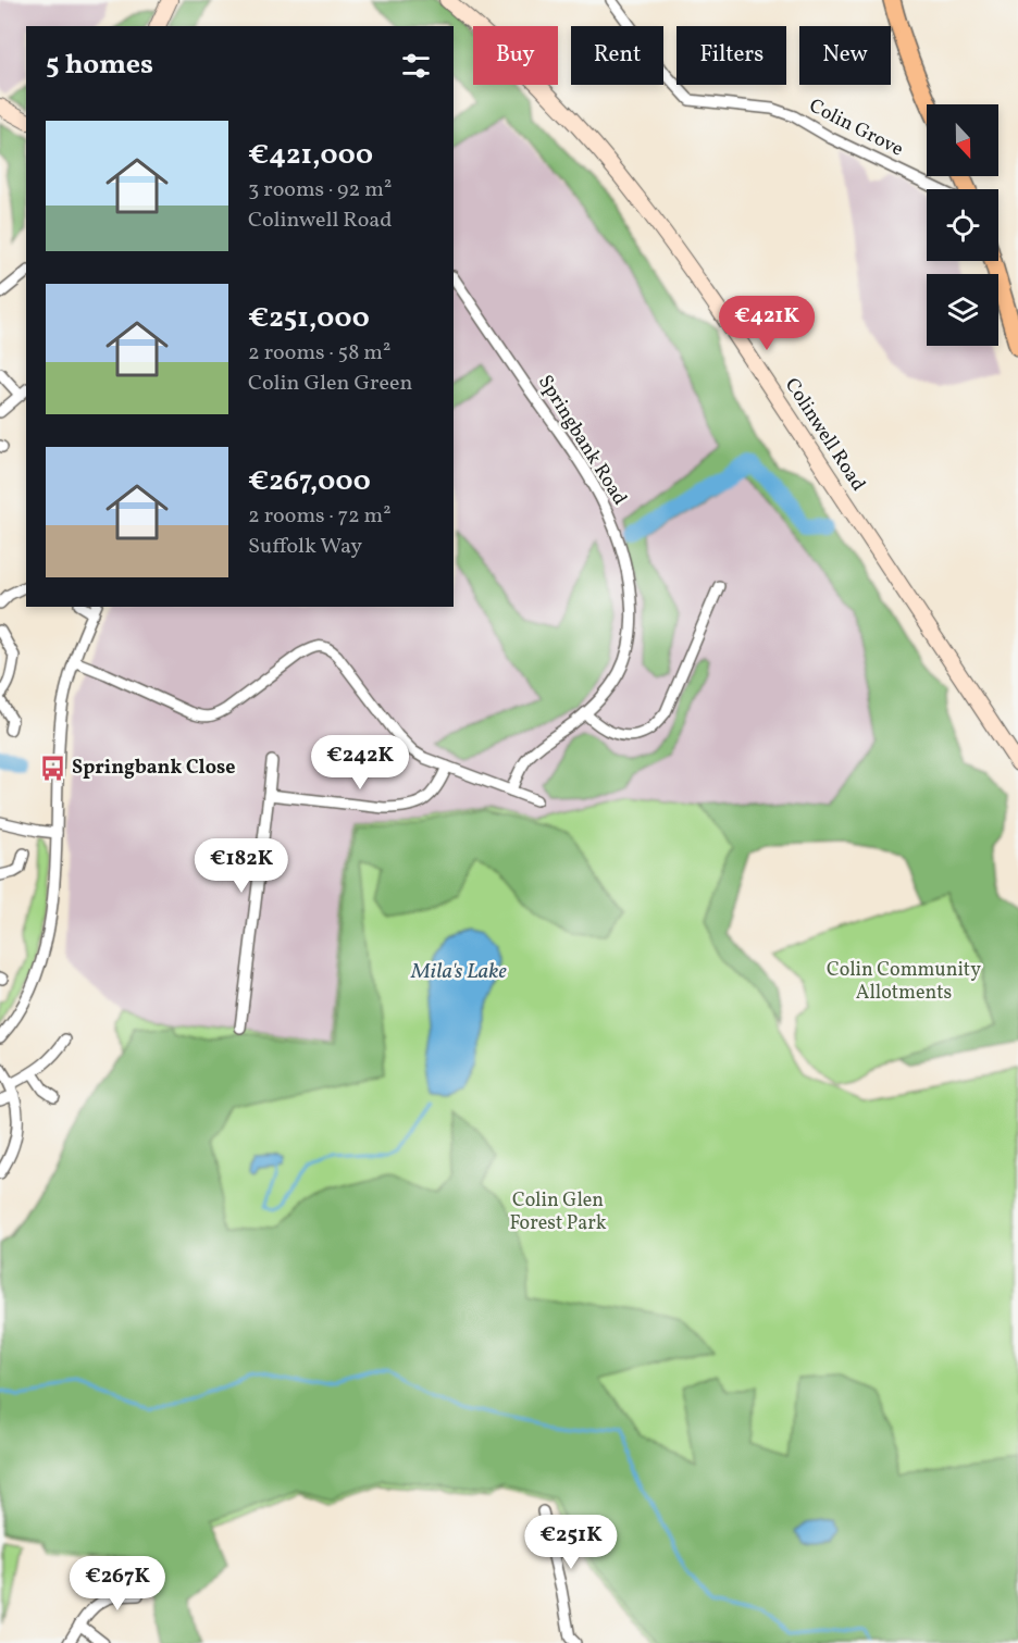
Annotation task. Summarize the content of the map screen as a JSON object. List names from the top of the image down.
{
  "streets": {
    "street": ["Colin Grove", "Colinwell Road", "Springbank Road"]
  },
  "water": ["Mila's Lake"],
  "parks": ["Colin Community Allotments", "Colin Glen Forest Park"],
  "places": {
    "bus stop": ["Springbank Close"]
  },
  "north": "bottom",
  "page": {
    "chip": [
      "Buy",
      "Rent",
      "Filters",
      "New"
    ],
    "heading": "5 homes",
    "list": [
      {
        "name": "€421,000",
        "note": "3 rooms · 92 m² · Colinwell Road"
      },
      {
        "name": "€251,000",
        "note": "2 rooms · 58 m² · Colin Glen Green"
      },
      {
        "name": "€267,000",
        "note": "2 rooms · 72 m² · Suffolk Way"
      }
    ],
    "price": [
      "€421K",
      "€242K",
      "€182K",
      "€251K",
      "€267K"
    ]
  }
}
